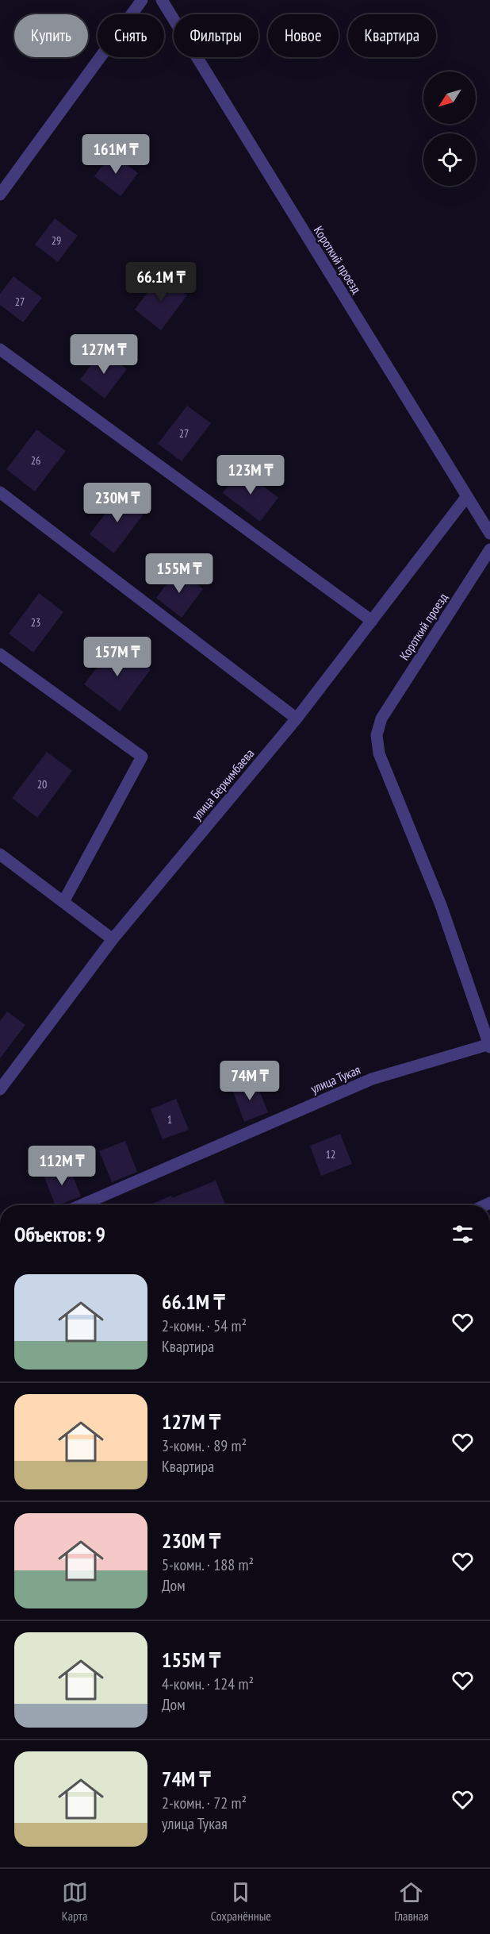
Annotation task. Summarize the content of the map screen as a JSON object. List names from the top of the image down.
{
  "streets": {
    "street": ["Короткий проезд", "улица Беркимбаева", "улица Тукая"]
  },
  "crossings": [
    ["Короткий проезд", "улица Беркимбаева"],
    ["Короткий проезд", "улица Тукая"]
  ],
  "house_numbers": [
    "29",
    "27",
    "27",
    "26",
    "23",
    "20",
    "1",
    "12"
  ],
  "north": "bottom left",
  "page": {
    "chip": [
      "Купить",
      "Снять",
      "Фильтры",
      "Новое",
      "Квартира"
    ],
    "price": [
      "161M ₸",
      "66.1M ₸",
      "127M ₸",
      "123M ₸",
      "230M ₸",
      "155M ₸",
      "157M ₸",
      "74M ₸",
      "112M ₸"
    ],
    "heading": "Объектов: 9",
    "list": [
      {
        "name": "66.1M ₸",
        "note": "2-комн. · 54 m² · Квартира"
      },
      {
        "name": "127M ₸",
        "note": "3-комн. · 89 m² · Квартира"
      },
      {
        "name": "230M ₸",
        "note": "5-комн. · 188 m² · Дом"
      },
      {
        "name": "155M ₸",
        "note": "4-комн. · 124 m² · Дом"
      },
      {
        "name": "74M ₸",
        "note": "2-комн. · 72 m² · улица Тукая"
      }
    ],
    "tabs": ["Карта", "Сохранённые", "Главная"]
  }
}
